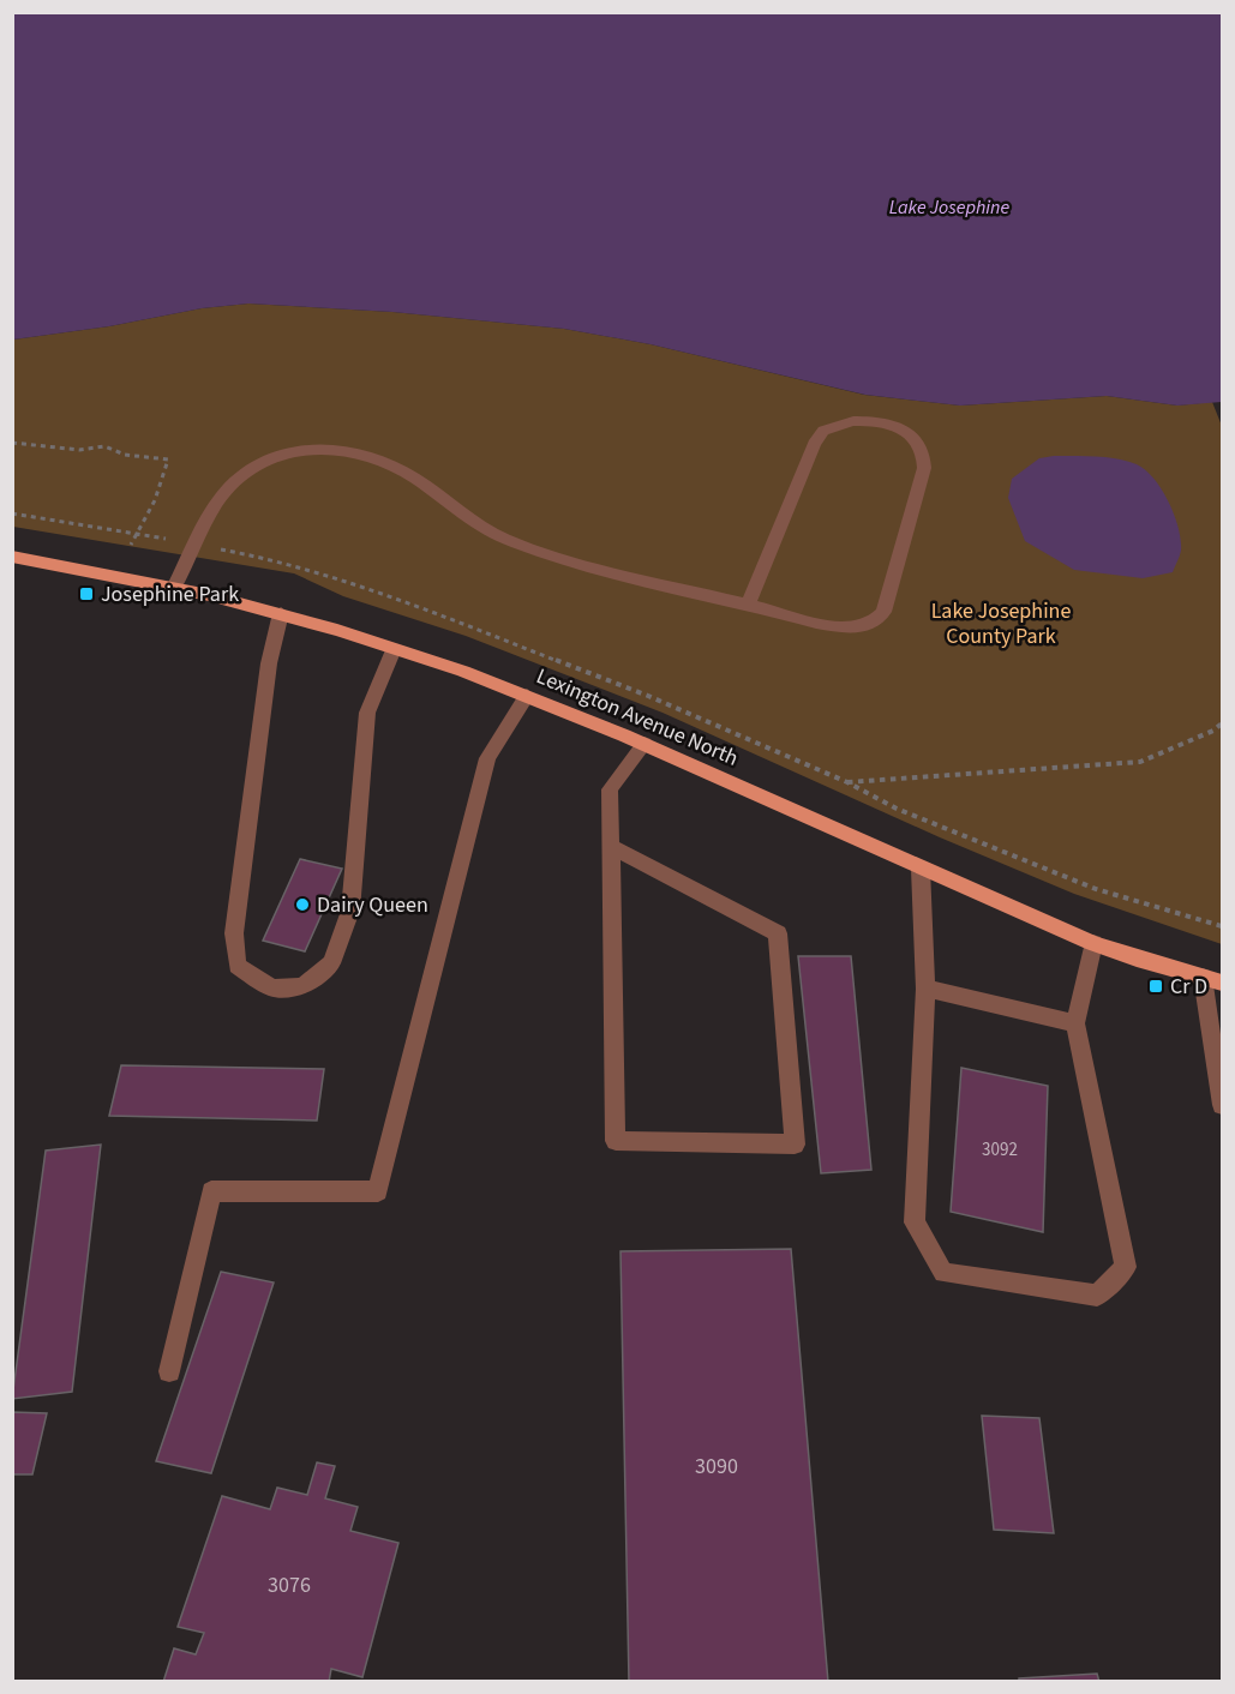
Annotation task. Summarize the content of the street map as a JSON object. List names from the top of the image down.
{
  "streets": {
    "main road": ["Lexington Avenue North"]
  },
  "water": ["Lake Josephine"],
  "parks": ["Lake Josephine County Park"],
  "places": {
    "transit": ["Josephine Park", "Cr D"],
    "other": ["Dairy Queen"]
  },
  "house_numbers": ["3092", "3090", "3076"]
}
